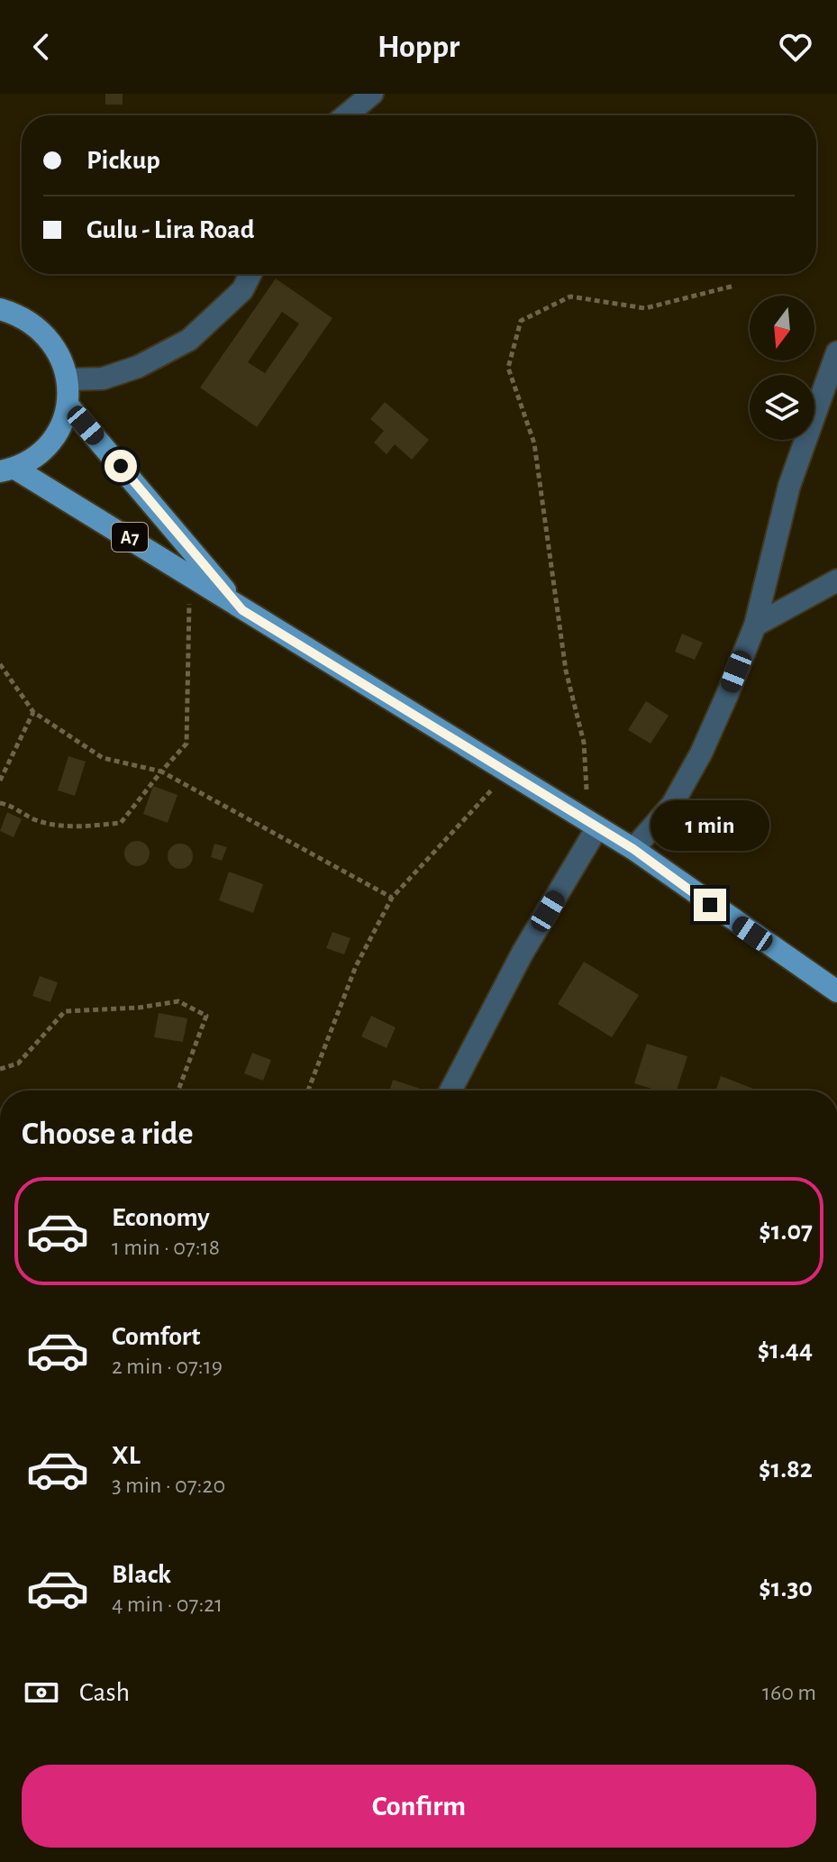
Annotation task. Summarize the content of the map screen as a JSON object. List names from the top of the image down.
{
  "streets": {
    "main road": ["A7"]
  },
  "north": "bottom",
  "page": {
    "header": "Hoppr",
    "banner": ["Pickup", "Gulu - Lira Road"],
    "bubble": "1 min",
    "heading": "Choose a ride",
    "list": [
      {
        "name": "Economy",
        "note": "1 min · 07:18",
        "value": "$1.07"
      },
      {
        "name": "Comfort",
        "note": "2 min · 07:19",
        "value": "$1.44"
      },
      {
        "name": "XL",
        "note": "3 min · 07:20",
        "value": "$1.82"
      },
      {
        "name": "Black",
        "note": "4 min · 07:21",
        "value": "$1.30"
      }
    ],
    "pay": ["Cash", "160 m"],
    "buttons": "Confirm"
  }
}
